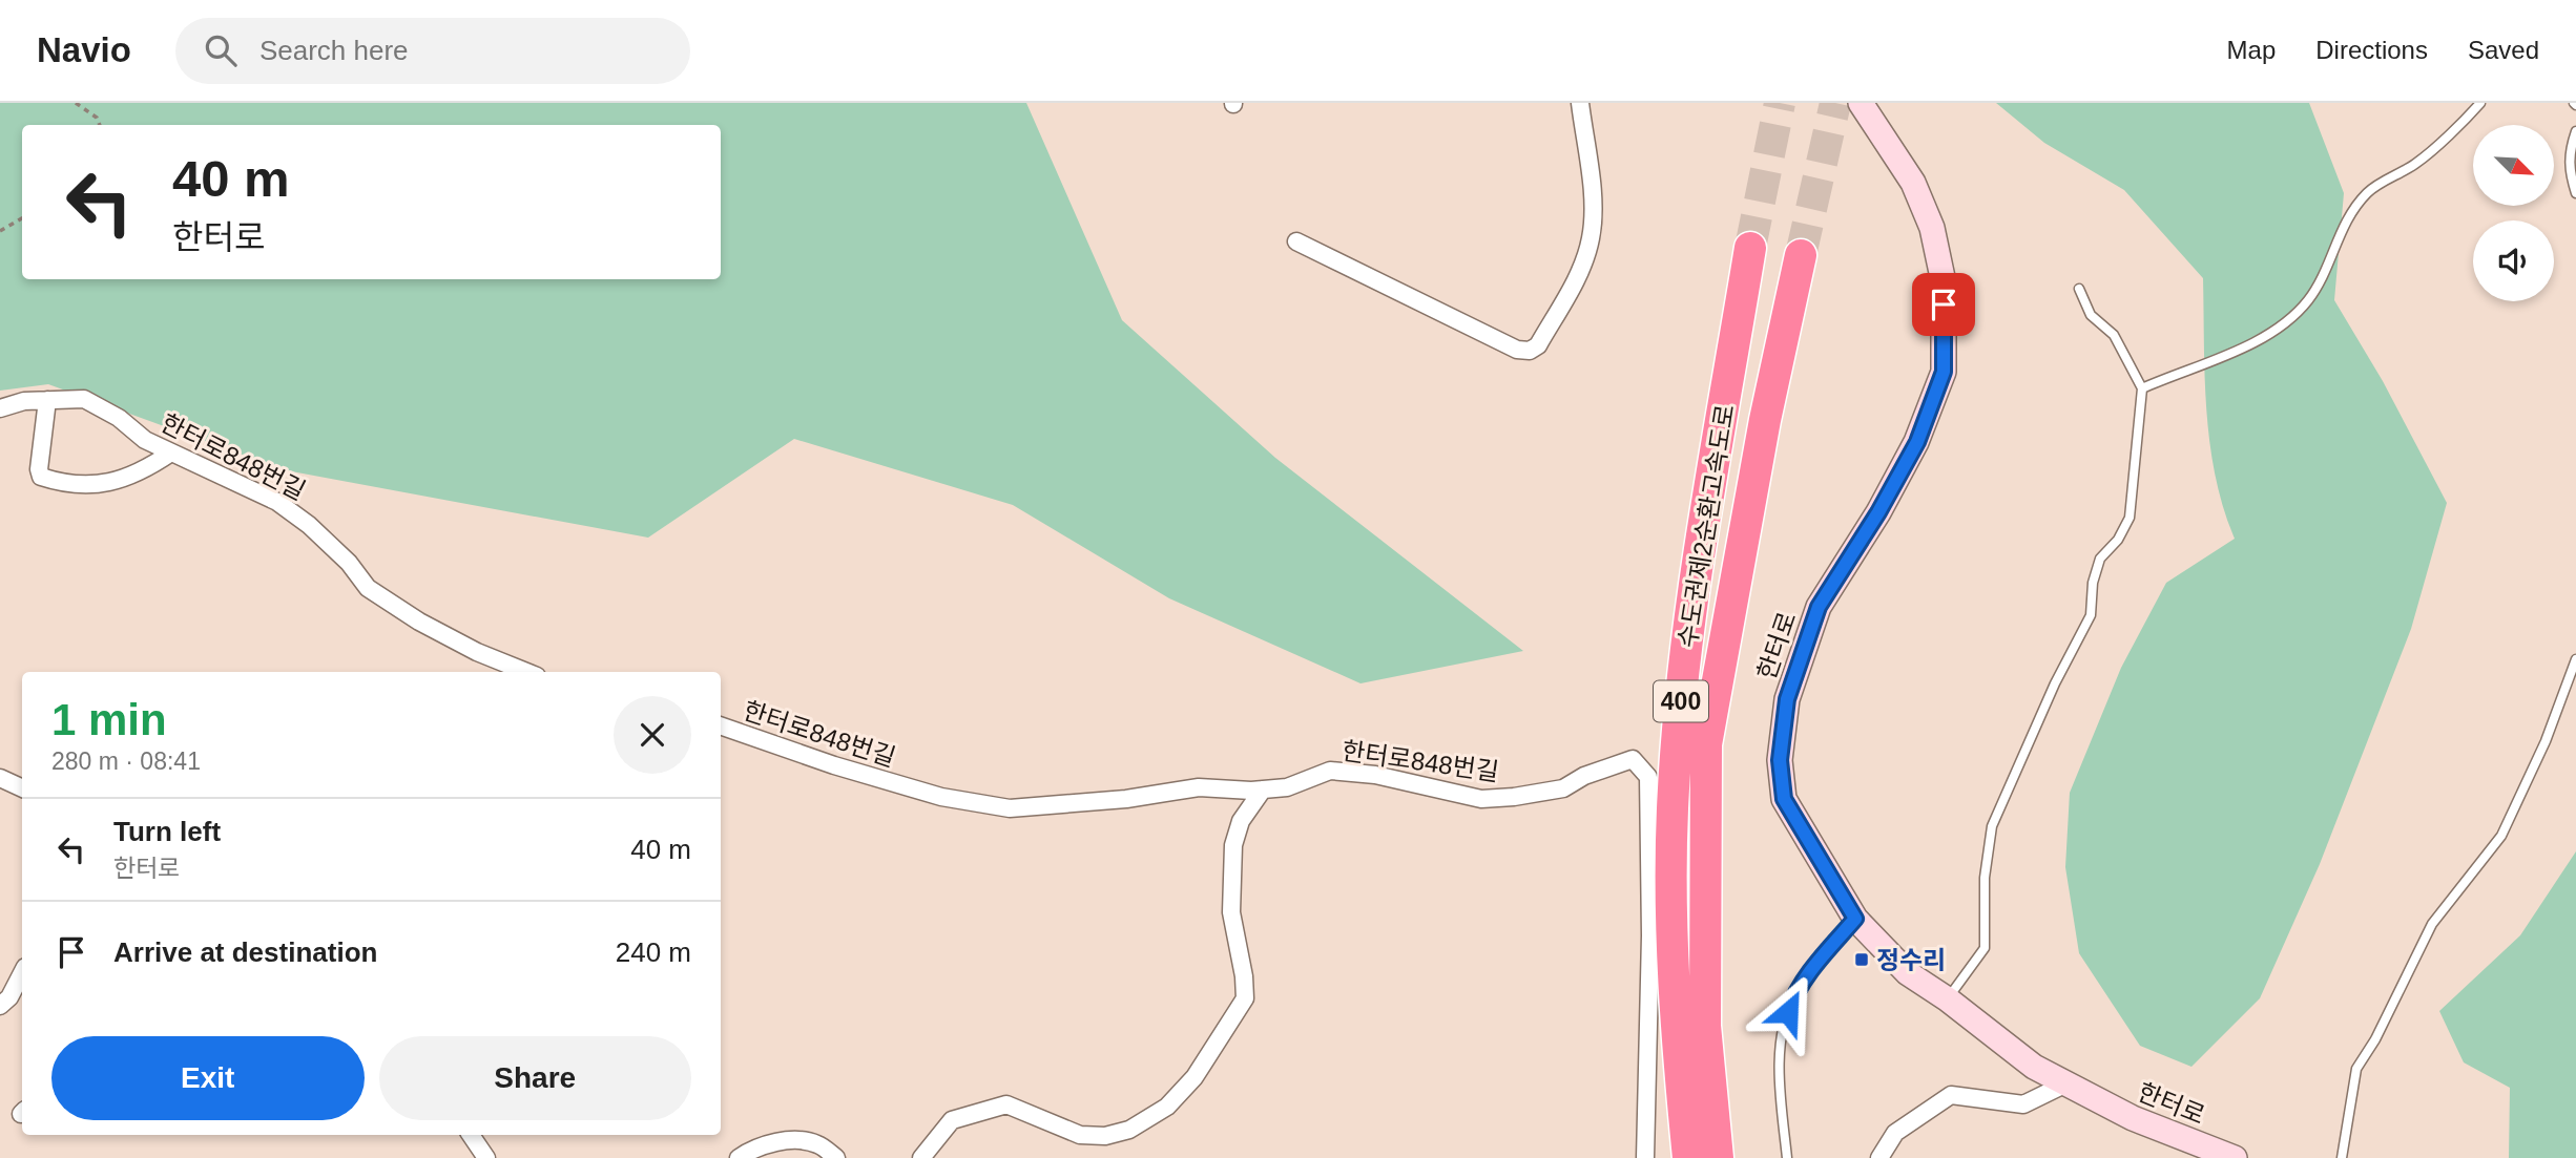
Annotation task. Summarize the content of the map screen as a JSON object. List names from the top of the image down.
{
  "streets": {
    "highway": ["수도권제2순환고속도로", "400"],
    "main road": ["한터로"],
    "street": ["한터로848번길"]
  },
  "places": {
    "transit": ["정수리"]
  },
  "north": "bottom right",
  "page": {
    "header": "Navio",
    "search": "Search here",
    "nav": ["Map", "Directions", "Saved"],
    "turn": ["40 m", "한터로"],
    "heading": ["1 min", "280 m · 08:41"],
    "list": [
      {
        "name": "Turn left",
        "note": "한터로",
        "value": "40 m"
      },
      {
        "name": "Arrive at destination",
        "value": "240 m"
      }
    ],
    "buttons": ["Exit", "Share"]
  }
}
